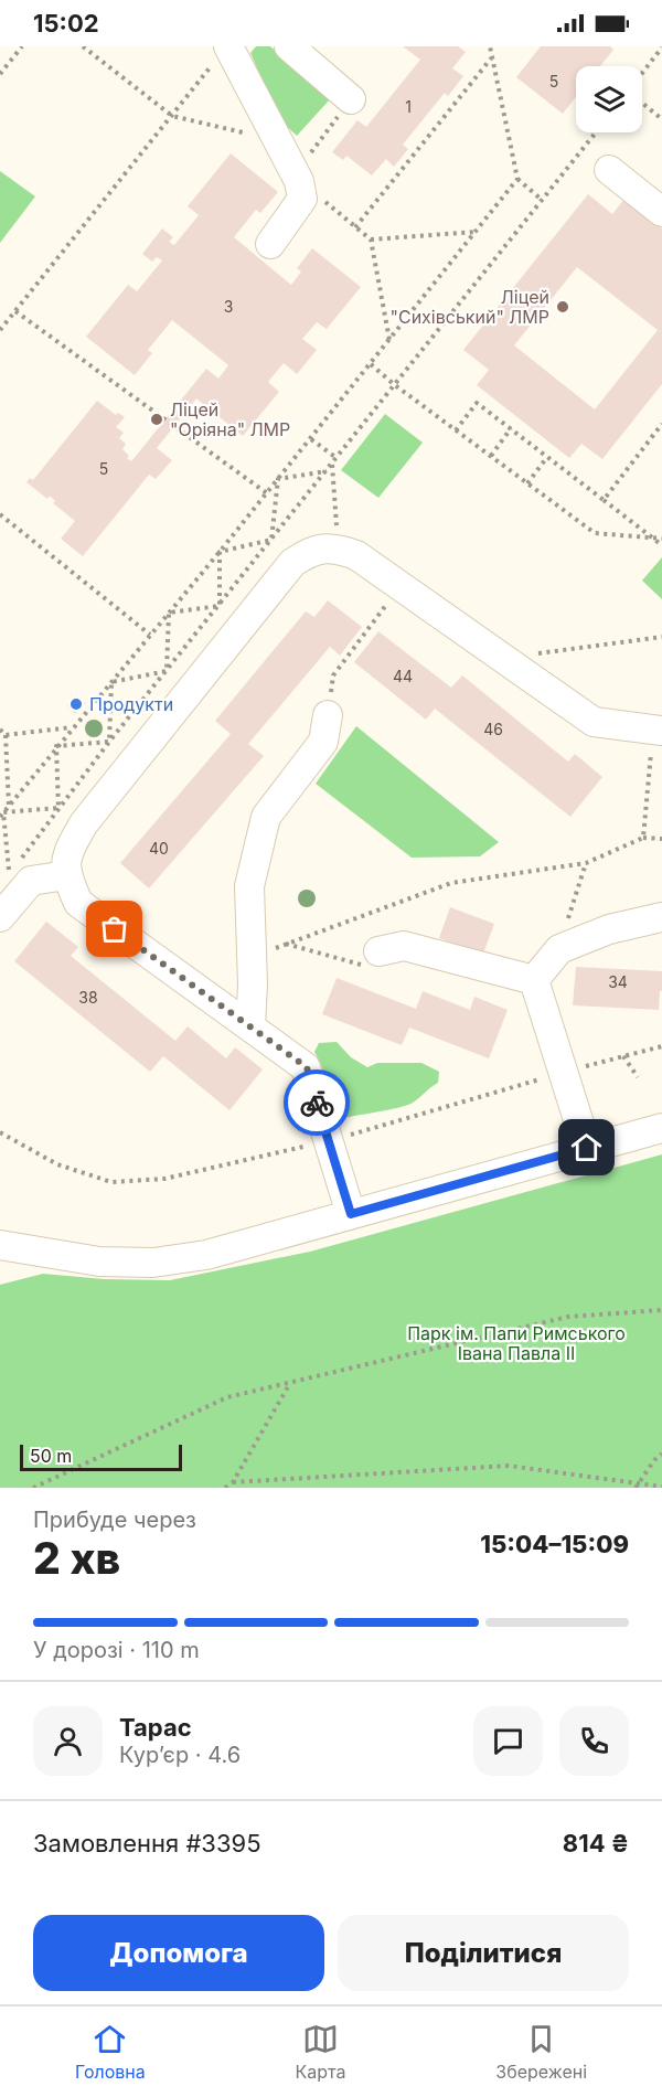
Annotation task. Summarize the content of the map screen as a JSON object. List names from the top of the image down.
{
  "parks": ["Парк ім. Папи Римського Івана Павла ІІ"],
  "places": ["Ліцей \"Сихівський\" ЛМР", "Ліцей \"Оріяна\" ЛМР", "Продукти"],
  "house_numbers": [
    "5",
    "1",
    "3",
    "5",
    "44",
    "46",
    "40",
    "34",
    "38"
  ],
  "scale_bar": "50 m",
  "page": {
    "status": "15:02",
    "scale": "50 m",
    "heading": ["2 хв", "Прибуде через", "15:04–15:09"],
    "panel": [
      "Тарас",
      "Кур’єр · 4.6",
      "Замовлення #3395",
      "814 ₴"
    ],
    "bar": "У дорозі · 110 m",
    "buttons": ["Допомога", "Поділитися"],
    "tabs": ["Головна", "Карта", "Збережені"]
  }
}
